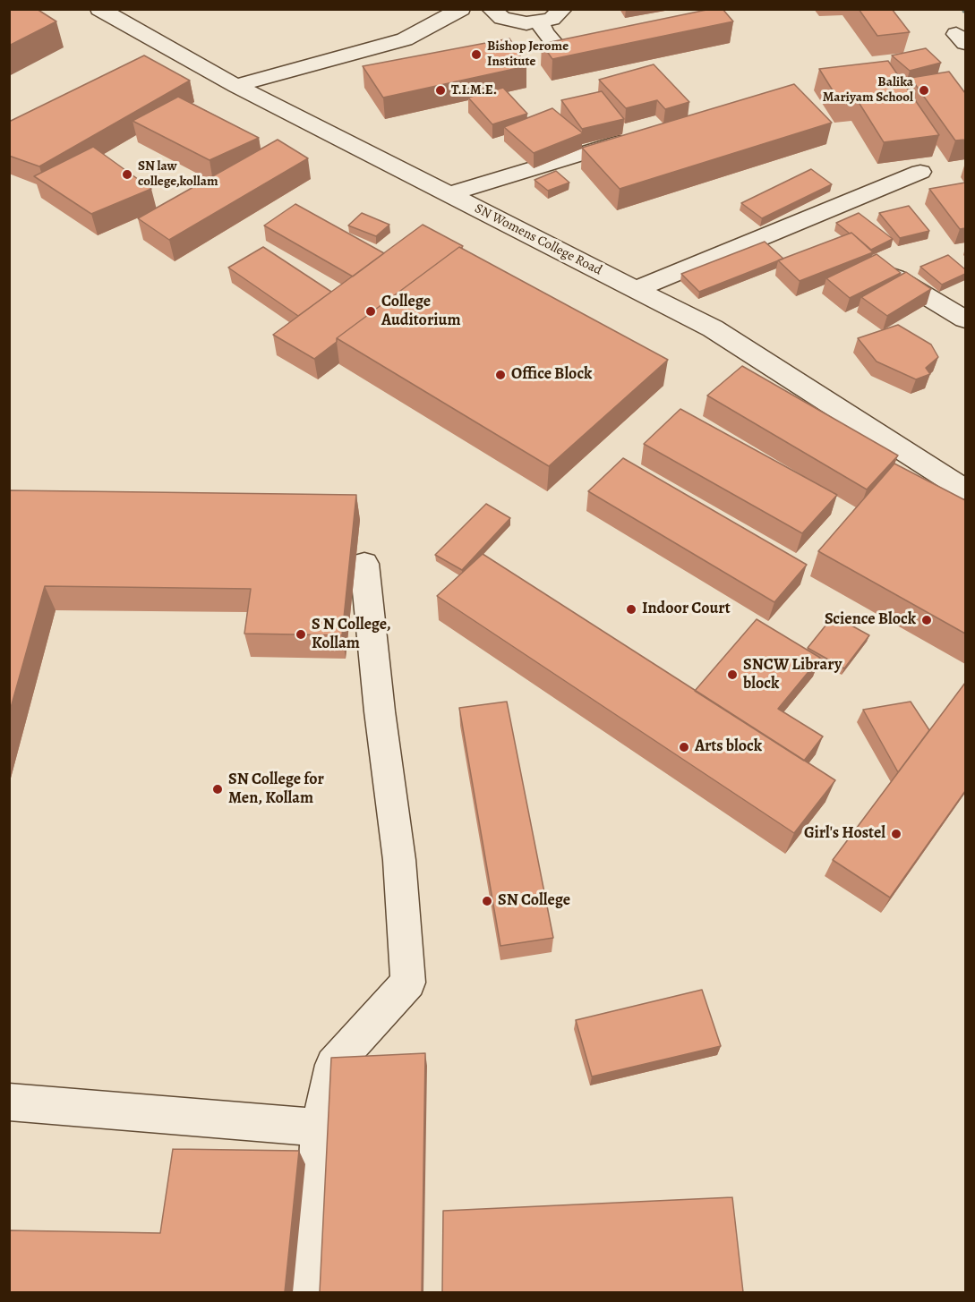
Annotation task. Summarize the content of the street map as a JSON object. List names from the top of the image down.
{
  "streets": {
    "street": ["SN Womens College Road"]
  },
  "places": [
    "Bishop Jerome Institute",
    "T.I.M.E.",
    "Balika Mariyam School",
    "SN law college,kollam",
    "College Auditorium",
    "Office Block",
    "Indoor Court",
    "Science Block",
    "S N College, Kollam",
    "SNCW Library block",
    "Arts block",
    "SN College for Men, Kollam",
    "Girl's Hostel",
    "SN College"
  ]
}
